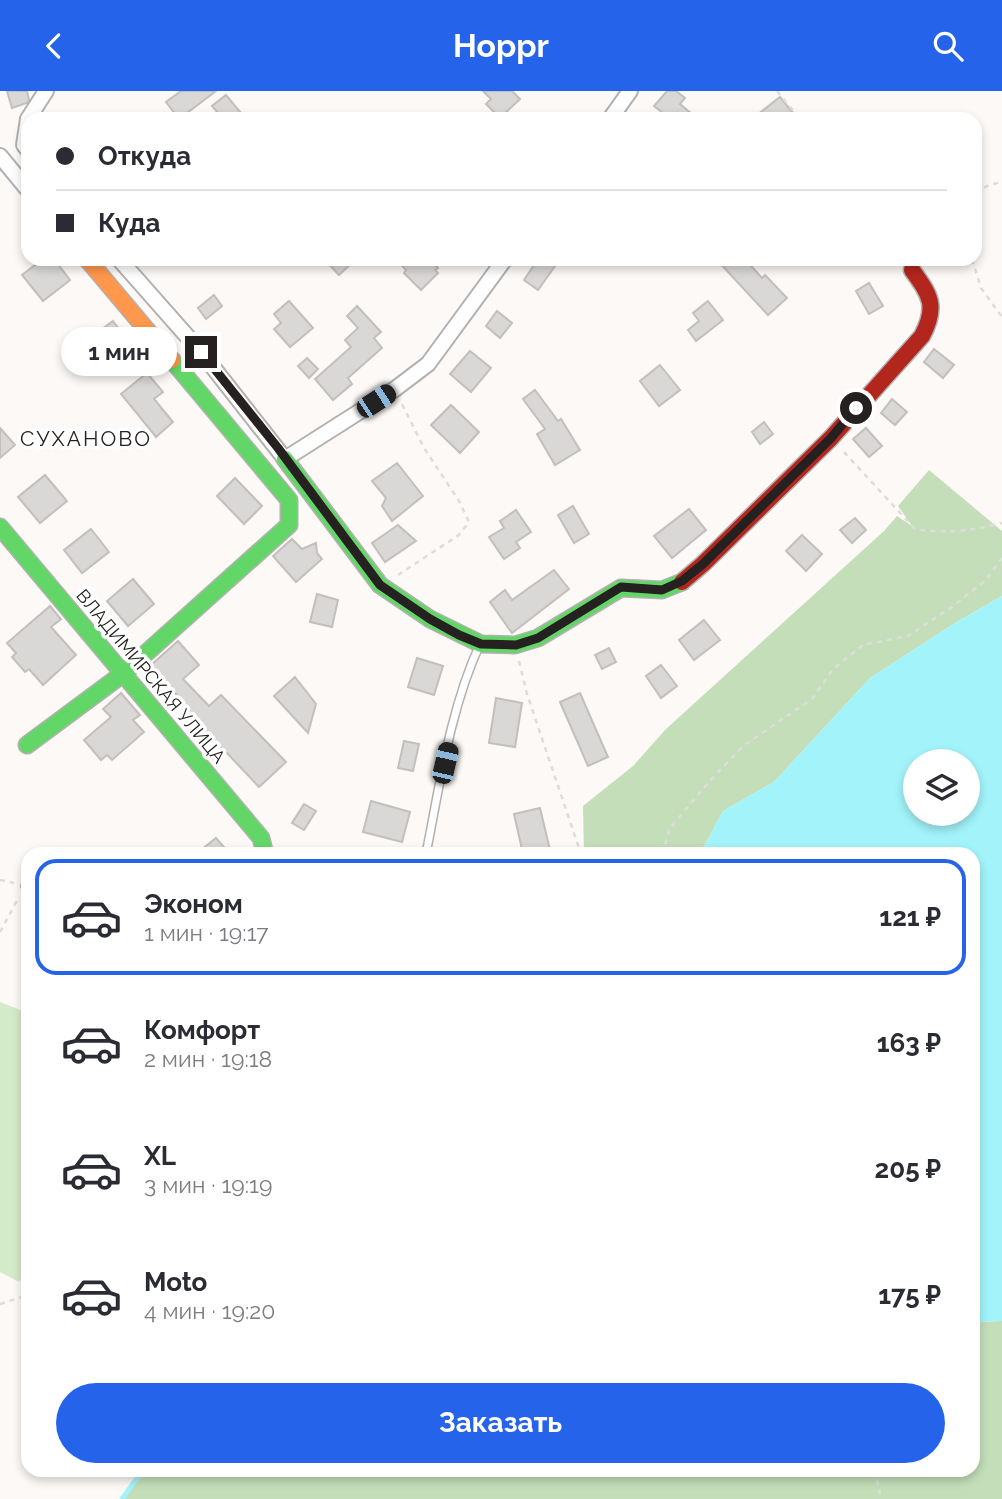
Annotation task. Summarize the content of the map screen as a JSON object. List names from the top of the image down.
{
  "streets": {
    "street": ["ВЛАДИМИРСКАЯ УЛИЦА"]
  },
  "districts": ["СУХАНОВО"],
  "page": {
    "header": "Hoppr",
    "banner": ["Откуда", "Куда"],
    "bubble": "1 мин",
    "list": [
      {
        "name": "Эконом",
        "note": "1 мин · 19:17",
        "value": "121 ₽"
      },
      {
        "name": "Комфорт",
        "note": "2 мин · 19:18",
        "value": "163 ₽"
      },
      {
        "name": "XL",
        "note": "3 мин · 19:19",
        "value": "205 ₽"
      },
      {
        "name": "Moto",
        "note": "4 мин · 19:20",
        "value": "175 ₽"
      }
    ],
    "buttons": "Заказать"
  }
}
